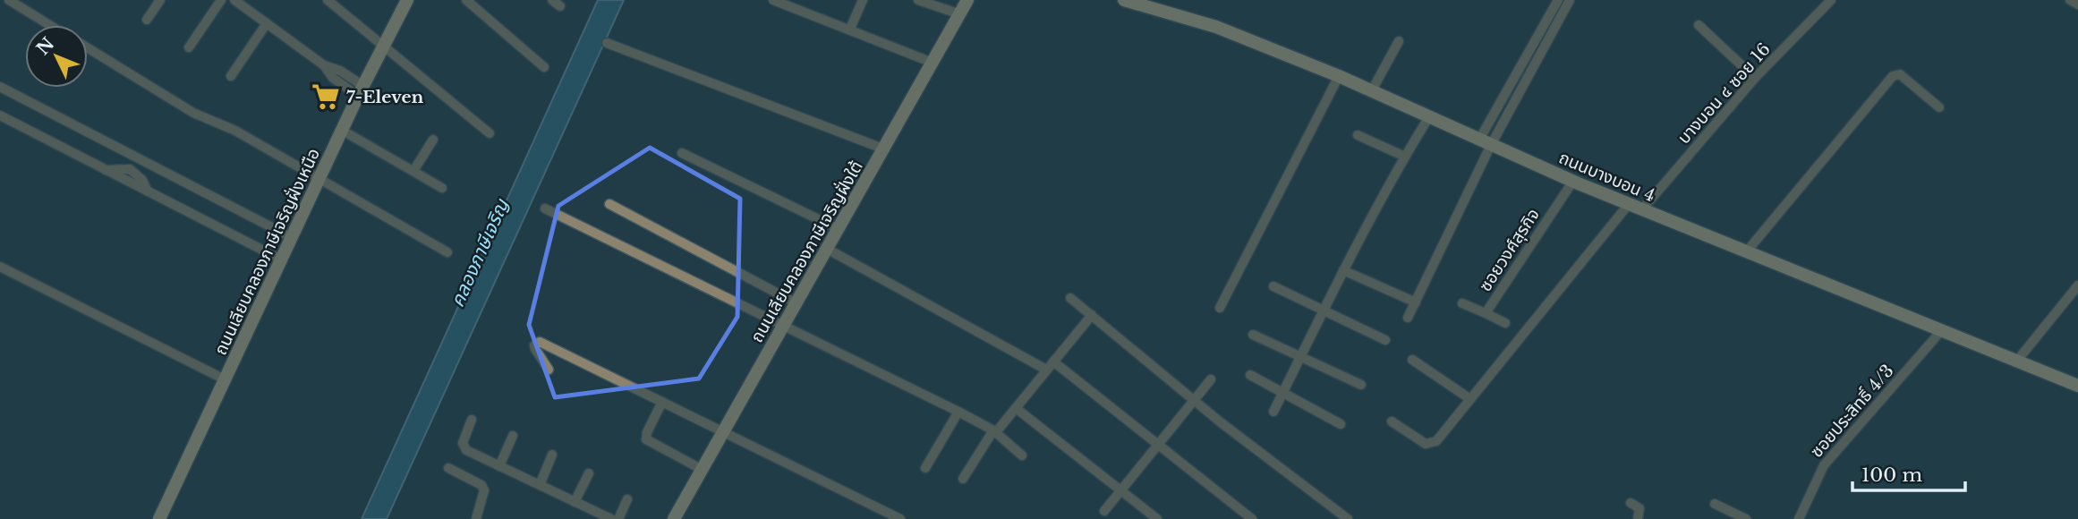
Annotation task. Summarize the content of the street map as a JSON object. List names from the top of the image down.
{
  "streets": {
    "street": [
      "บางบอน ๔ ซอย 16",
      "ถนนบางบอน 4",
      "ซอยวงศ์สุรกิจ",
      "ถนนเลียบคลองภาษีเจริญฝั่งเหนือ",
      "ถนนเลียบคลองภาษีเจริญฝั่งใต้",
      "ซอยประสิทธิ์ 4/3"
    ]
  },
  "crossings": [
    ["บางบอน ๔ ซอย 16", "ถนนบางบอน 4"],
    ["ถนนบางบอน 4", "ซอยวงศ์สุรกิจ"],
    ["ถนนบางบอน 4", "ซอยประสิทธิ์ 4/3"]
  ],
  "water": ["คลองภาษีเจริญ"],
  "places": {
    "supermarket": ["7-Eleven"]
  },
  "scale_bar": "100 m",
  "north": "top left"
}
